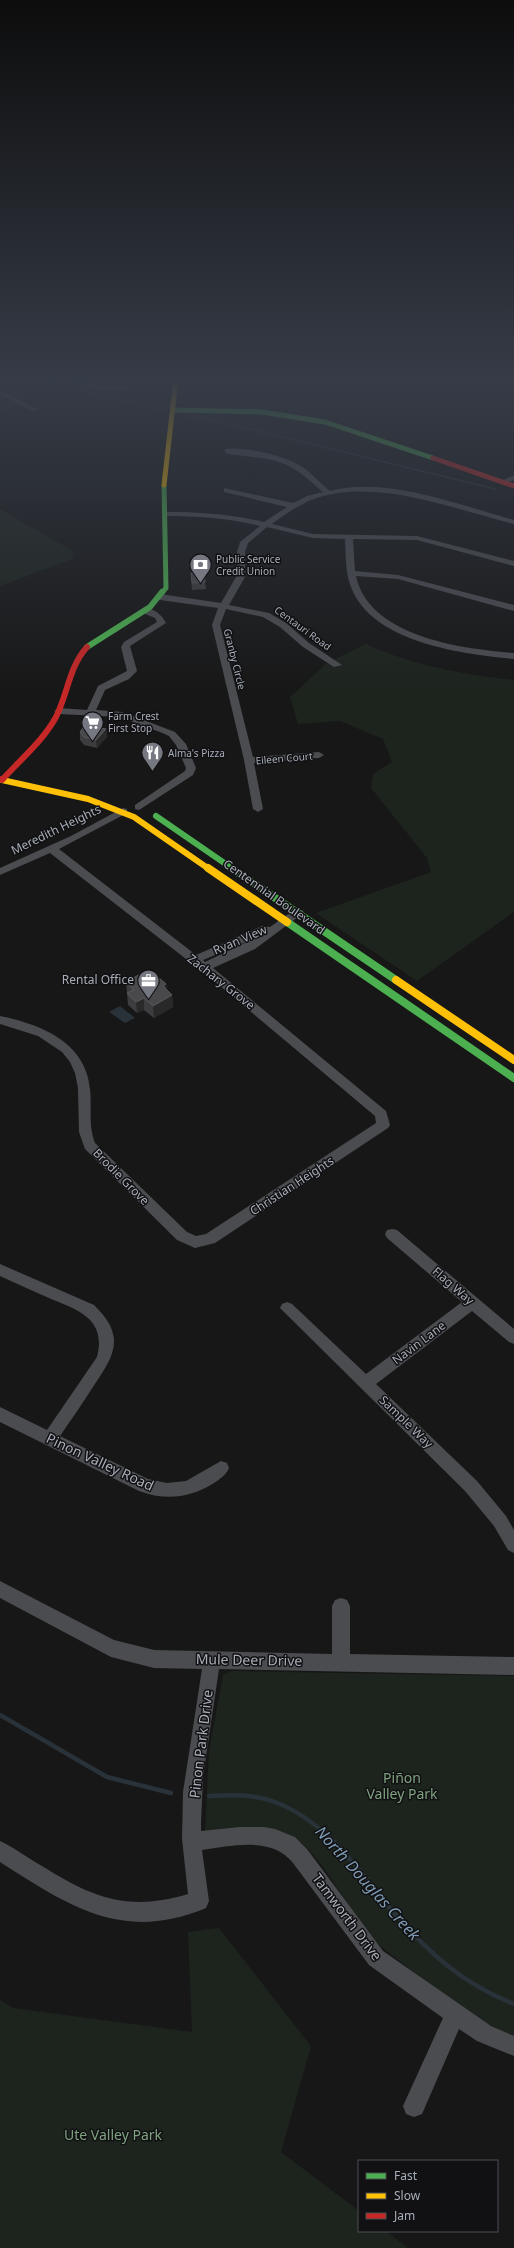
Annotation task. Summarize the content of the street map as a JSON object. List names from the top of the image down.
{
  "streets": {
    "main road": ["Centennial Boulevard"],
    "street": [
      "Centauri Road",
      "Granby Circle",
      "Eileen Court",
      "Meredith Heights",
      "Ryan View",
      "Zachary Grove",
      "Brodie Grove",
      "Christian Heights",
      "Flag Way",
      "Navin Lane",
      "Sample Way",
      "Pinon Valley Road",
      "Mule Deer Drive",
      "Pinon Park Drive",
      "Tamworth Drive"
    ]
  },
  "crossings": [
    ["Centauri Road", "Granby Circle"],
    ["Granby Circle", "Eileen Court"],
    ["Meredith Heights", "Centennial Boulevard"],
    ["Meredith Heights", "Zachary Grove"],
    ["Centennial Boulevard", "Ryan View"],
    ["Ryan View", "Zachary Grove"],
    ["Zachary Grove", "Christian Heights"],
    ["Brodie Grove", "Christian Heights"],
    ["Flag Way", "Navin Lane"],
    ["Navin Lane", "Sample Way"],
    ["Mule Deer Drive", "Pinon Park Drive"],
    ["Pinon Park Drive", "Tamworth Drive"]
  ],
  "water": ["North Douglas Creek"],
  "parks": ["Piñon Valley Park", "Ute Valley Park"],
  "places": {
    "bank": ["Public Service Credit Union"],
    "supermarket": ["Farm Crest First Stop"],
    "restaurant": ["Alma's Pizza"],
    "office": ["Rental Office"]
  },
  "legend": ["Fast", "Slow", "Jam"]
}
